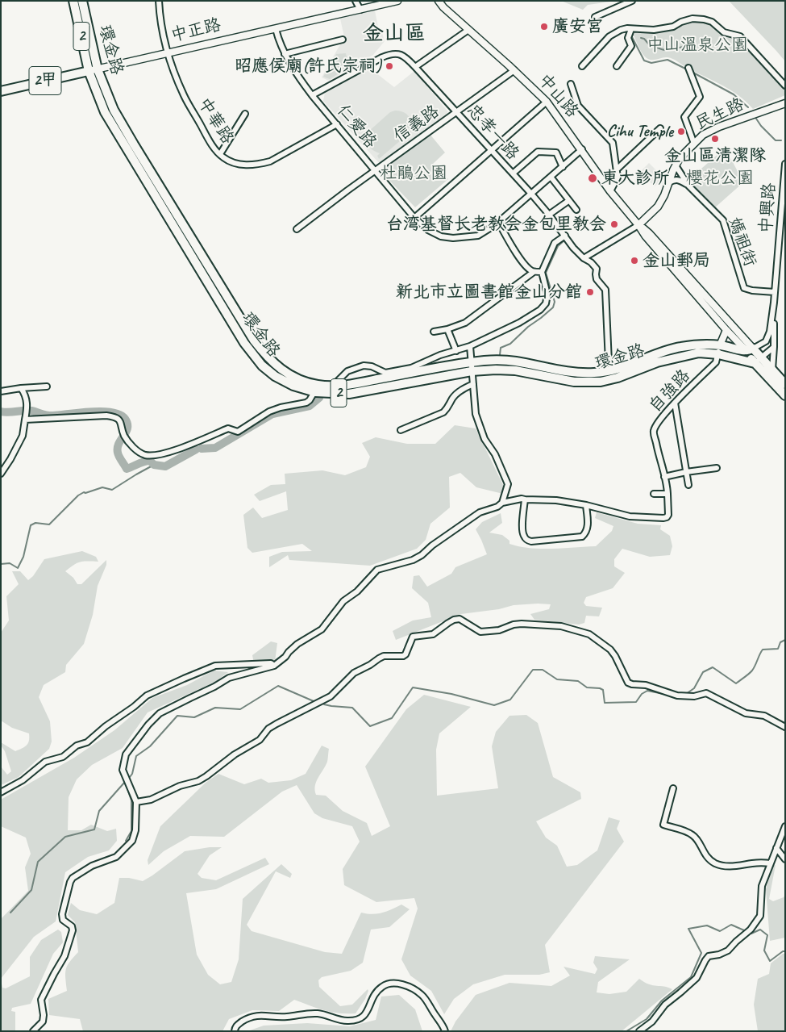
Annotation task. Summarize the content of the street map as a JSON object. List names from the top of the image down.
{
  "streets": {
    "main road": [
      "中正路",
      "2",
      "環金路",
      "2甲",
      "中山路"
    ],
    "street": [
      "民生路",
      "中華路",
      "信義路",
      "仁愛路",
      "忠孝一路",
      "中興路",
      "媽祖街",
      "自強路"
    ]
  },
  "crossings": [
    ["中正路", "環金路"],
    ["中正路", "中華路"],
    ["中正路", "仁愛路"],
    ["2", "環金路"],
    ["環金路", "中山路"],
    ["環金路", "忠孝一路"],
    ["環金路", "中興路"],
    ["環金路", "自強路"],
    ["中山路", "民生路"],
    ["中山路", "信義路"],
    ["中山路", "仁愛路"],
    ["中山路", "中興路"],
    ["民生路", "媽祖街"],
    ["中華路", "仁愛路"],
    ["信義路", "仁愛路"],
    ["信義路", "忠孝一路"],
    ["仁愛路", "忠孝一路"],
    ["中興路", "媽祖街"]
  ],
  "districts": ["金山區"],
  "parks": ["中山溫泉公園", "杜鵑公園", "櫻花公園"],
  "places": [
    "廣安宮",
    "昭應侯廟(許氏宗祠)",
    "Cihu Temple",
    "金山區清潔隊",
    "東大診所",
    "台湾基督长老教会金包里教会",
    "金山郵局",
    "新北市立圖書館金山分館"
  ]
}
